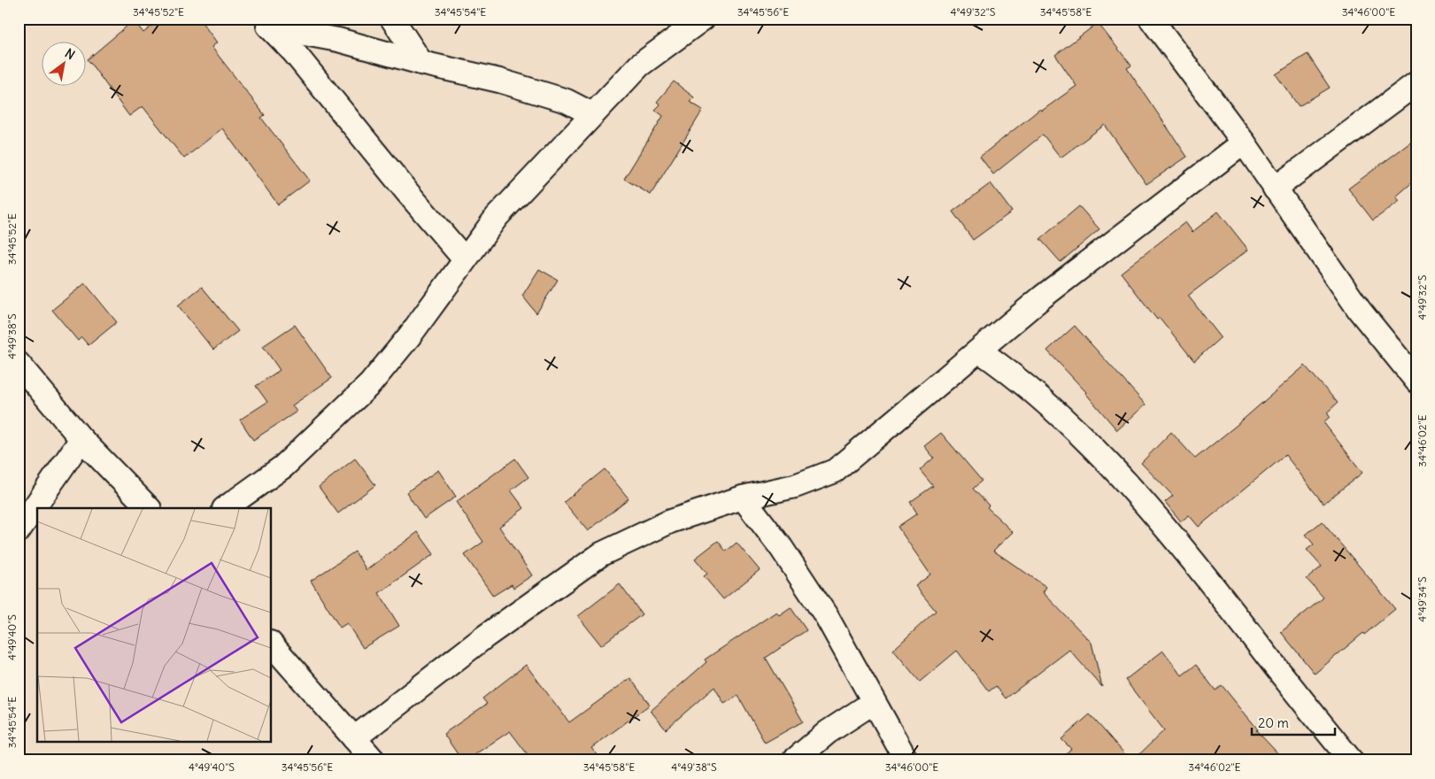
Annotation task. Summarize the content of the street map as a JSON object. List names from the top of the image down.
{
  "scale_bar": "20 m",
  "north": "top right",
  "coordinates": [
    "34°45'52\"E",
    "34°45'54\"E",
    "34°45'56\"E",
    "4°49'32\"S",
    "34°45'58\"E",
    "34°46'00\"E",
    "4°49'38\"S",
    "34°46'02\"E",
    "4°49'34\"S",
    "4°49'40\"S"
  ]
}
